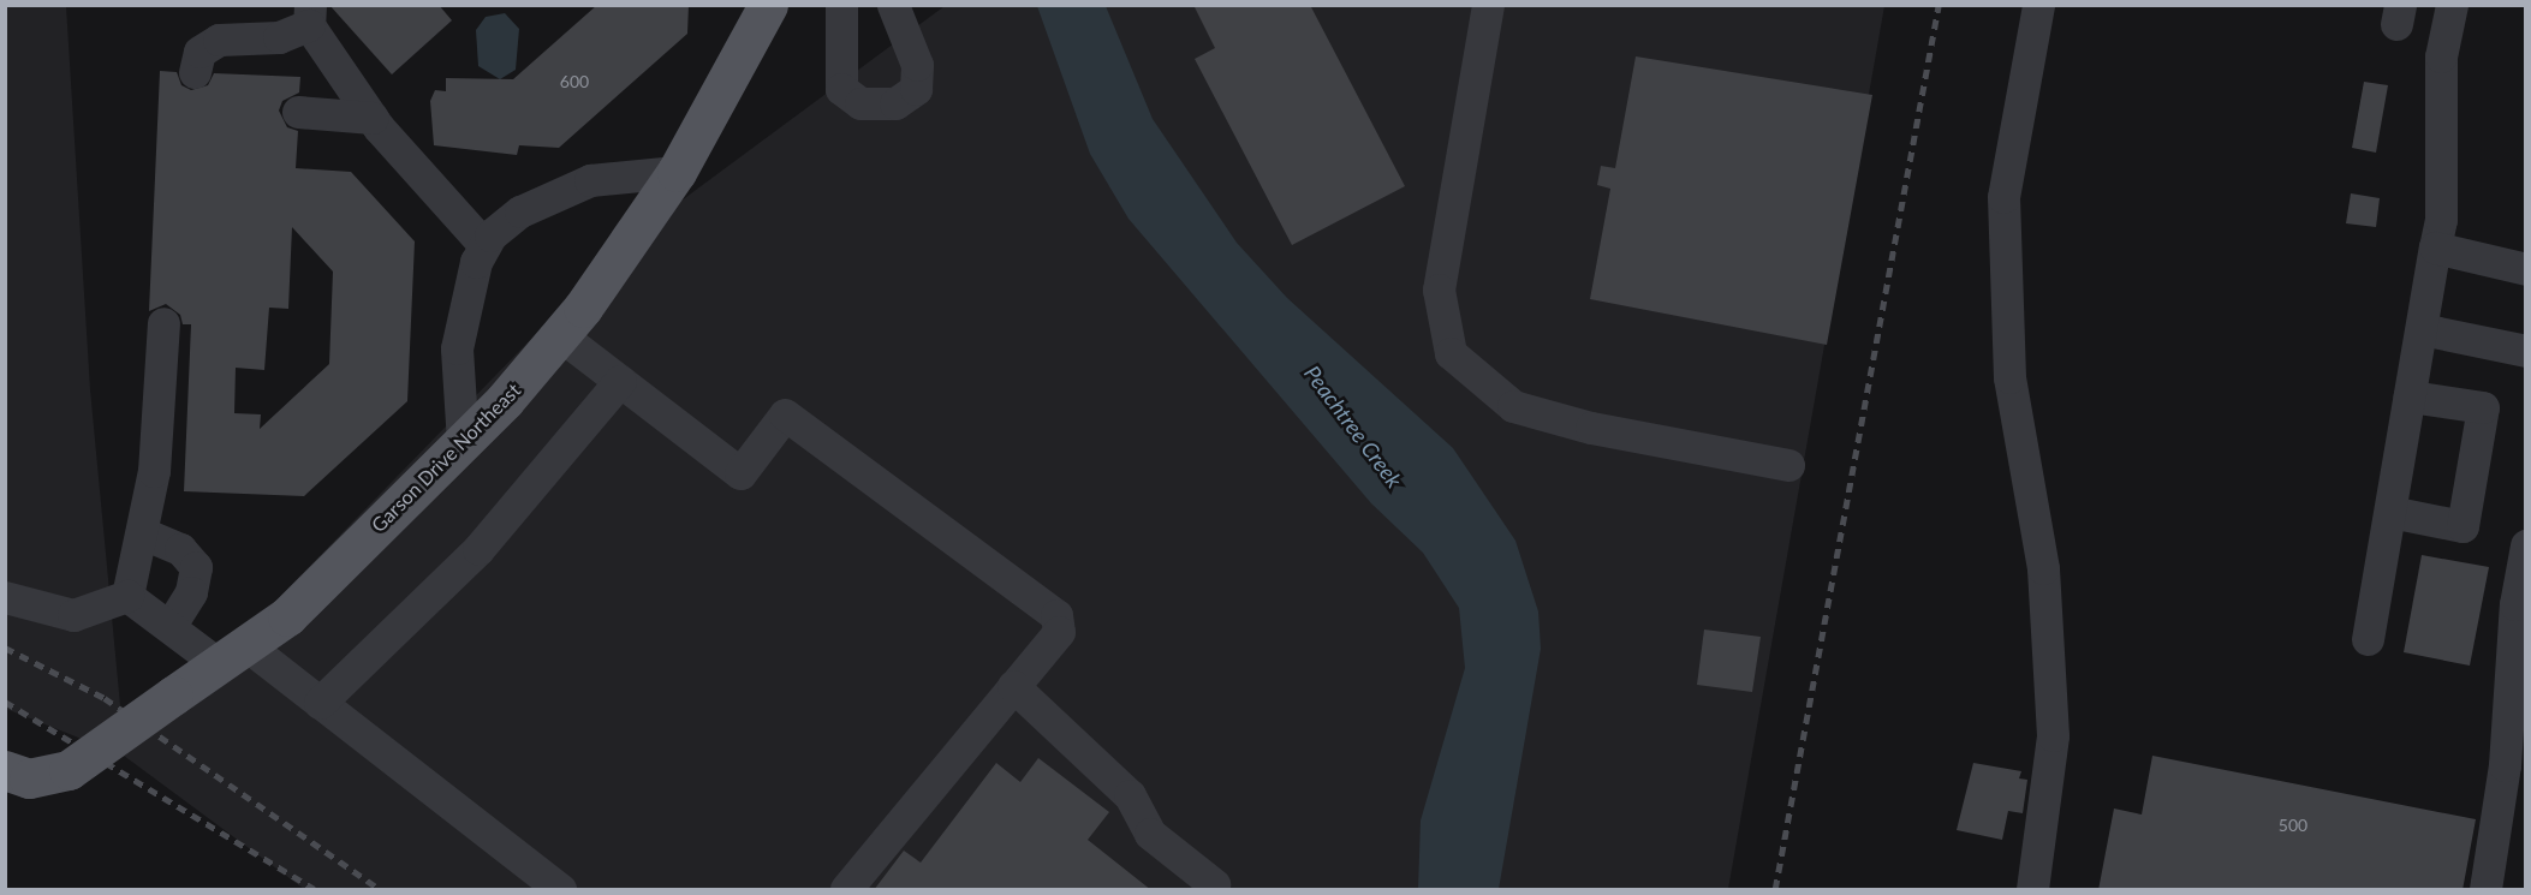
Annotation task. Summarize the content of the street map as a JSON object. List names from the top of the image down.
{
  "streets": {
    "main road": ["Garson Drive Northeast"]
  },
  "water": ["Peachtree Creek"],
  "house_numbers": ["600", "500"]
}
